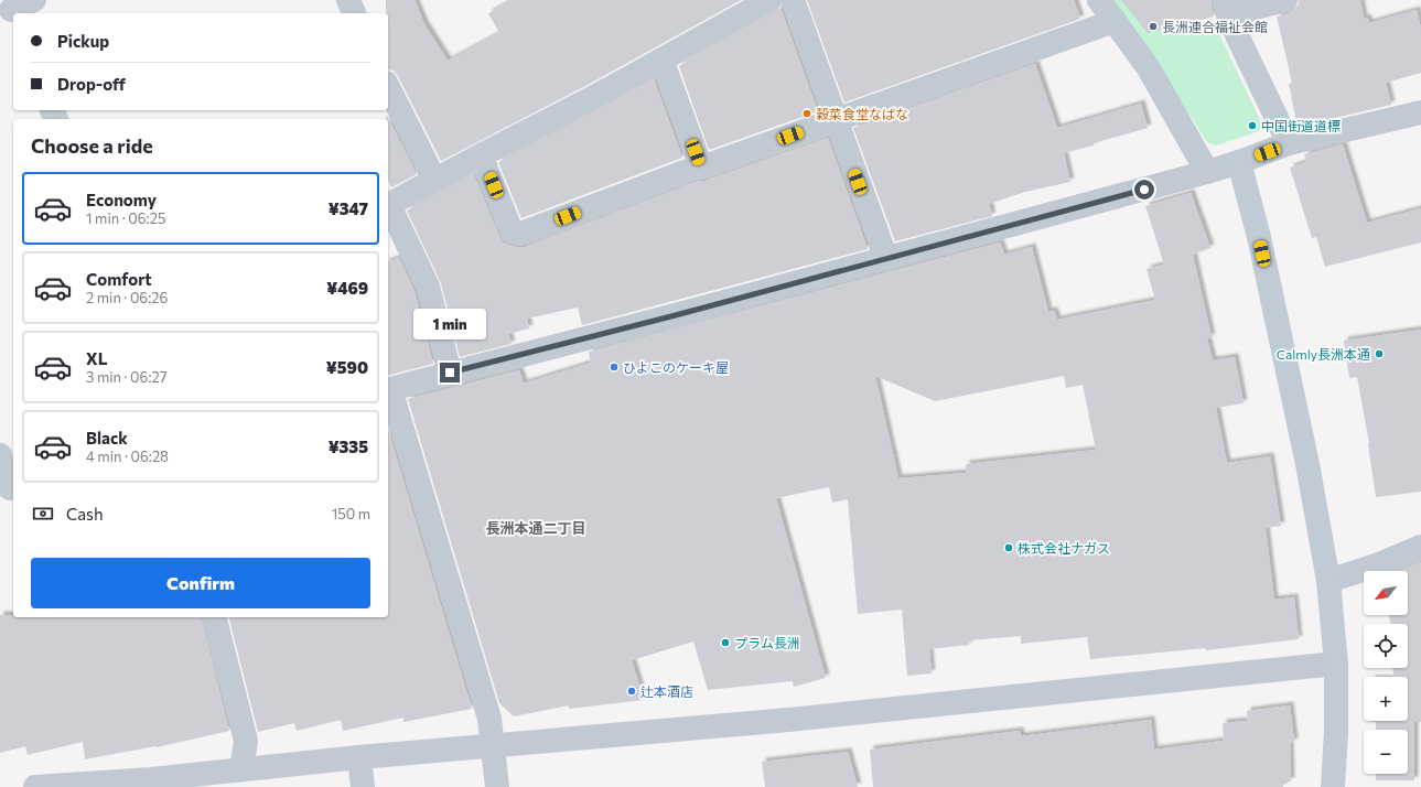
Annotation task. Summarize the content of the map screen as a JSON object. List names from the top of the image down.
{
  "districts": ["長洲本通二丁目"],
  "places": [
    "長洲連合福祉会館",
    "穀菜食堂なばな",
    "中国街道道標",
    "Calmly長洲本通",
    "ひよこのケーキ屋",
    "株式会社ナガス",
    "プラム長洲",
    "辻本酒店"
  ],
  "north": "bottom left",
  "page": {
    "banner": ["Pickup", "Drop-off"],
    "heading": "Choose a ride",
    "list": [
      {
        "name": "Economy",
        "note": "1 min · 06:25",
        "value": "¥347"
      },
      {
        "name": "Comfort",
        "note": "2 min · 06:26",
        "value": "¥469"
      },
      {
        "name": "XL",
        "note": "3 min · 06:27",
        "value": "¥590"
      },
      {
        "name": "Black",
        "note": "4 min · 06:28",
        "value": "¥335"
      }
    ],
    "bubble": "1 min",
    "pay": ["Cash", "150 m"],
    "buttons": "Confirm",
    "map_buttons": ["+", "−"]
  }
}
